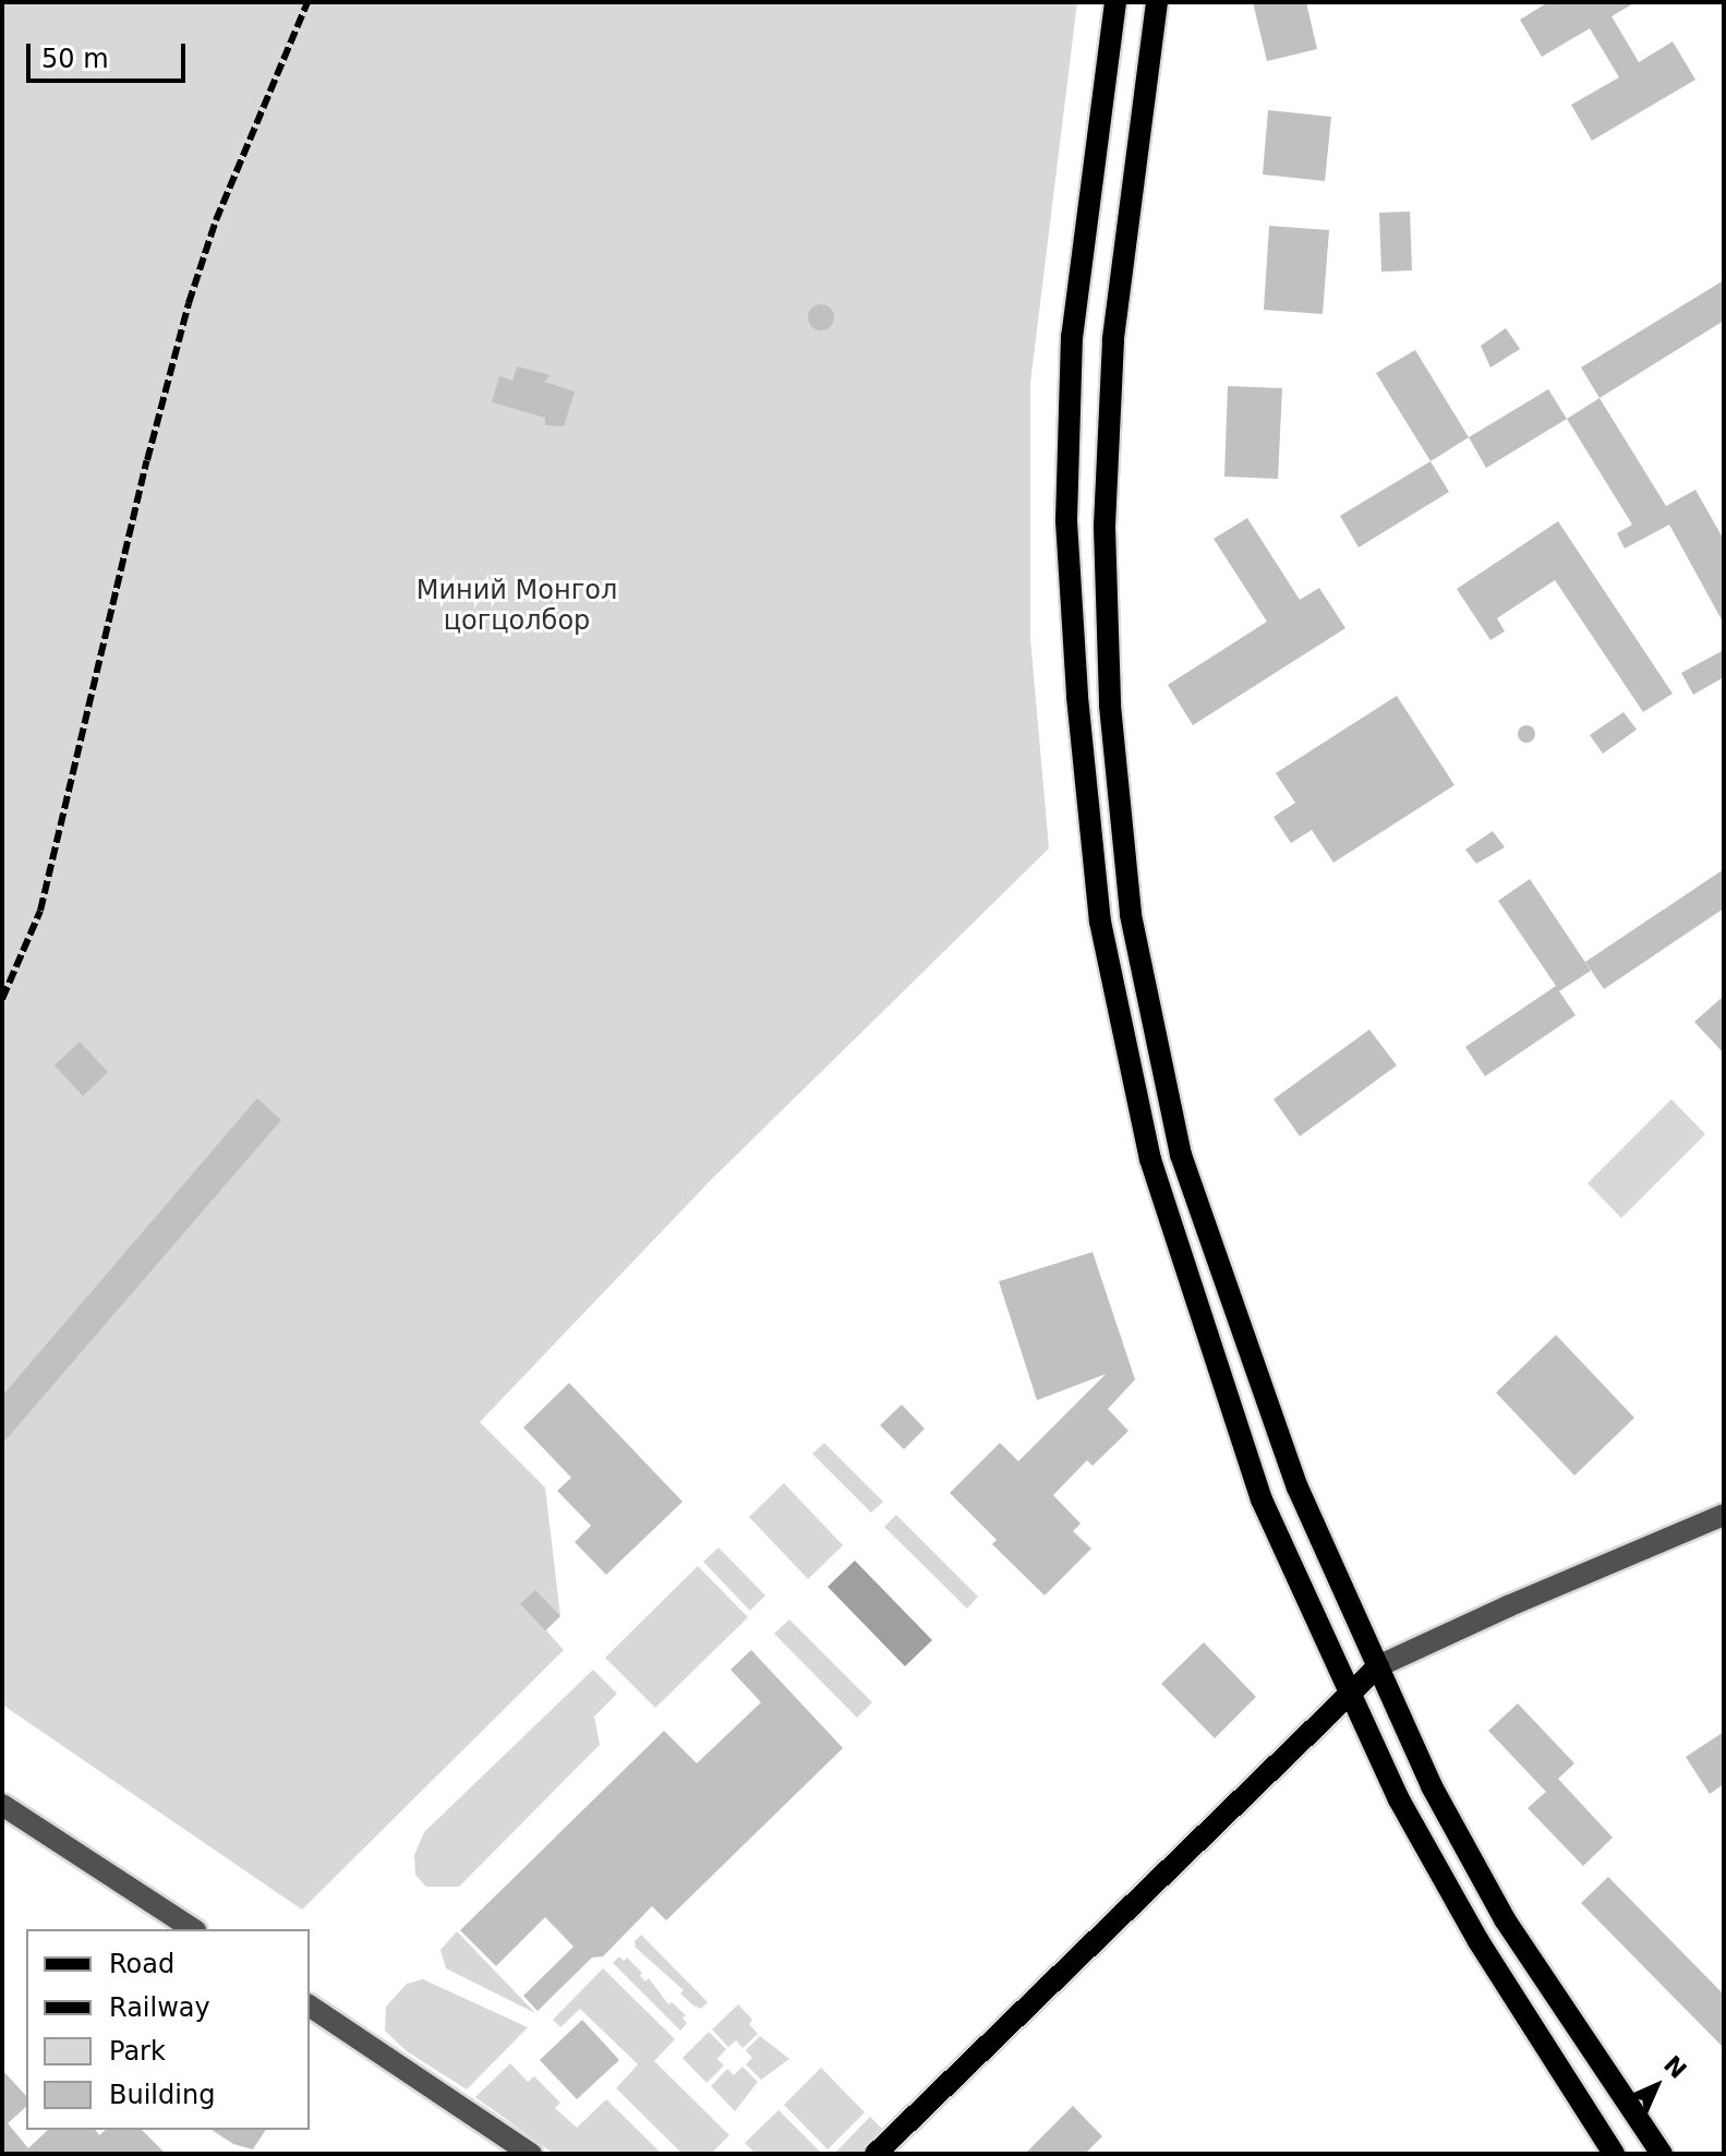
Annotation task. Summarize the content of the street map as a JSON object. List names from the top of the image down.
{
  "parks": ["Миний Монгол цогцолбор"],
  "legend": [
    "Road",
    "Railway",
    "Park",
    "Building"
  ],
  "scale_bar": "50 m",
  "north": "top right"
}
